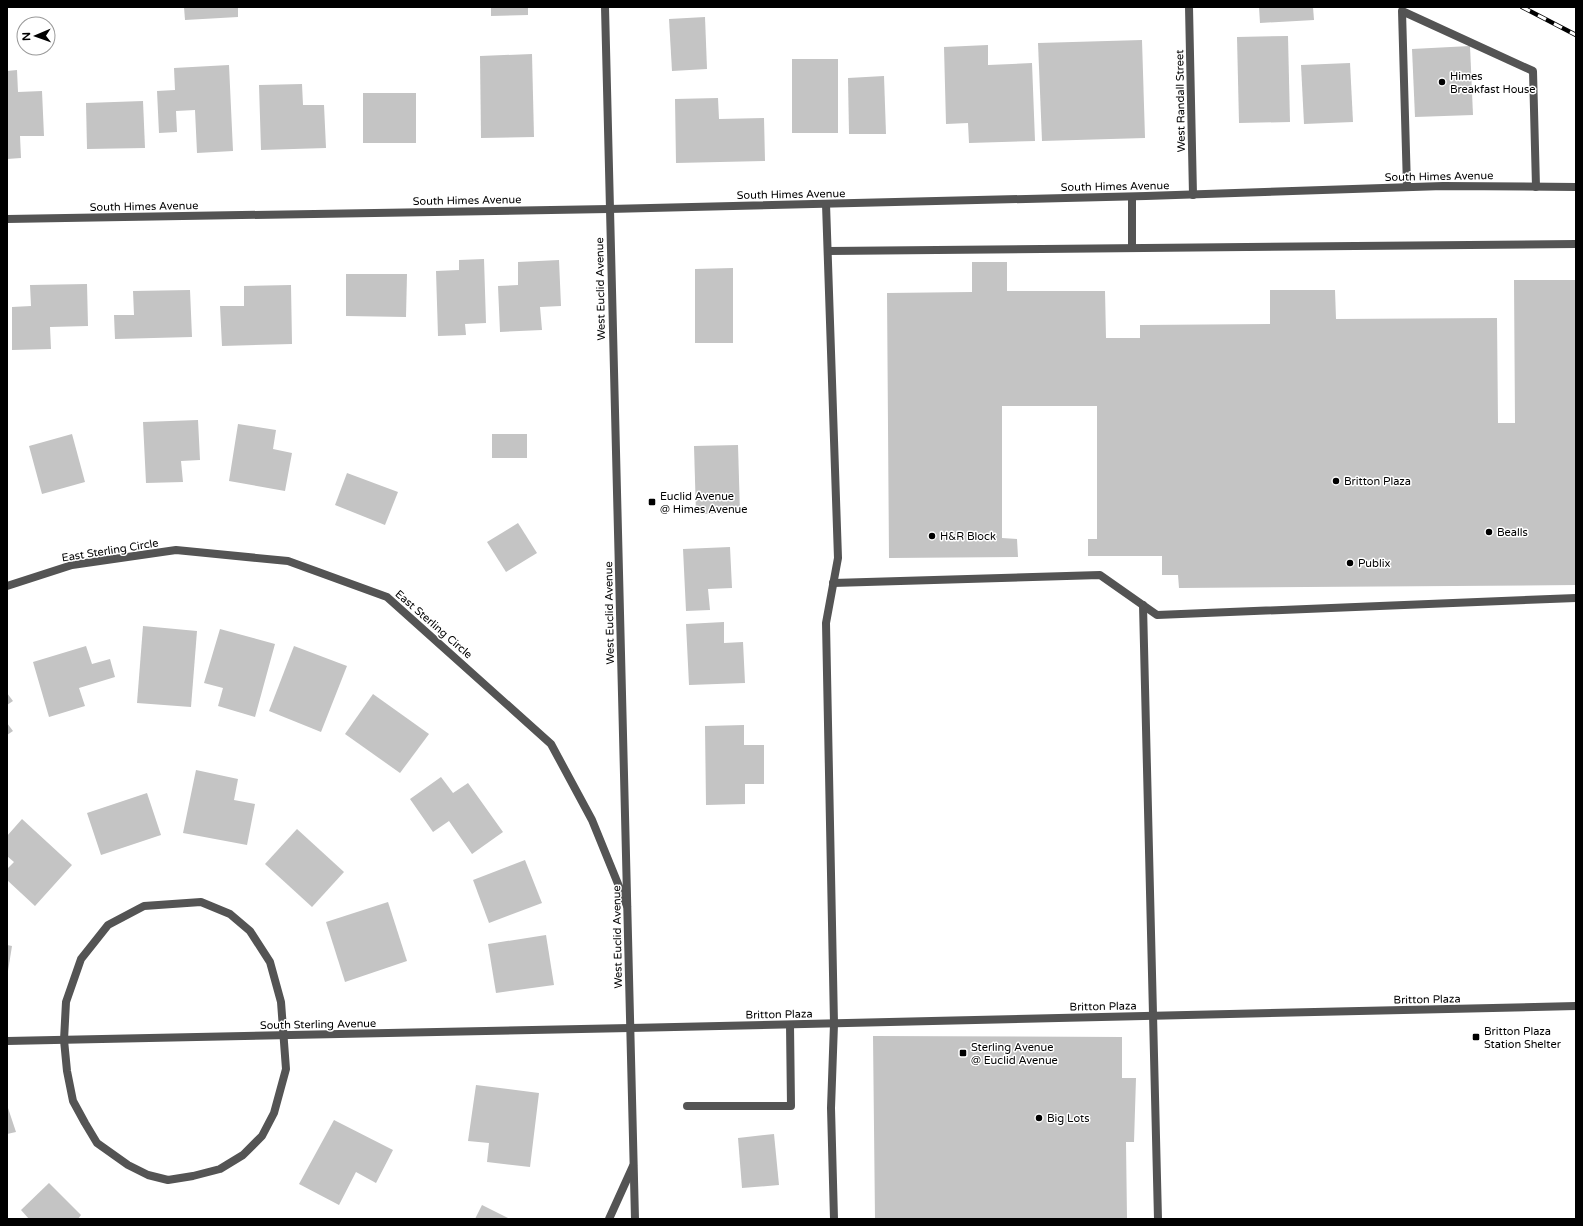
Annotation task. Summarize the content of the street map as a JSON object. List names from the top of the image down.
{
  "streets": {
    "street": [
      "West Randall Street",
      "South Himes Avenue",
      "West Euclid Avenue",
      "East Sterling Circle",
      "Britton Plaza",
      "South Sterling Avenue"
    ]
  },
  "crossings": [
    ["West Randall Street", "South Himes Avenue"],
    ["South Himes Avenue", "West Euclid Avenue"],
    ["West Euclid Avenue", "East Sterling Circle"],
    ["West Euclid Avenue", "Britton Plaza"],
    ["West Euclid Avenue", "South Sterling Avenue"],
    ["Britton Plaza", "South Sterling Avenue"]
  ],
  "places": {
    "other": [
      "Himes Breakfast House",
      "Britton Plaza",
      "Bealls",
      "H&R Block",
      "Publix",
      "Big Lots"
    ],
    "transit": ["Euclid Avenue @ Himes Avenue", "Britton Plaza Station Shelter", "Sterling Avenue @ Euclid Avenue"]
  },
  "north": "left"
}
